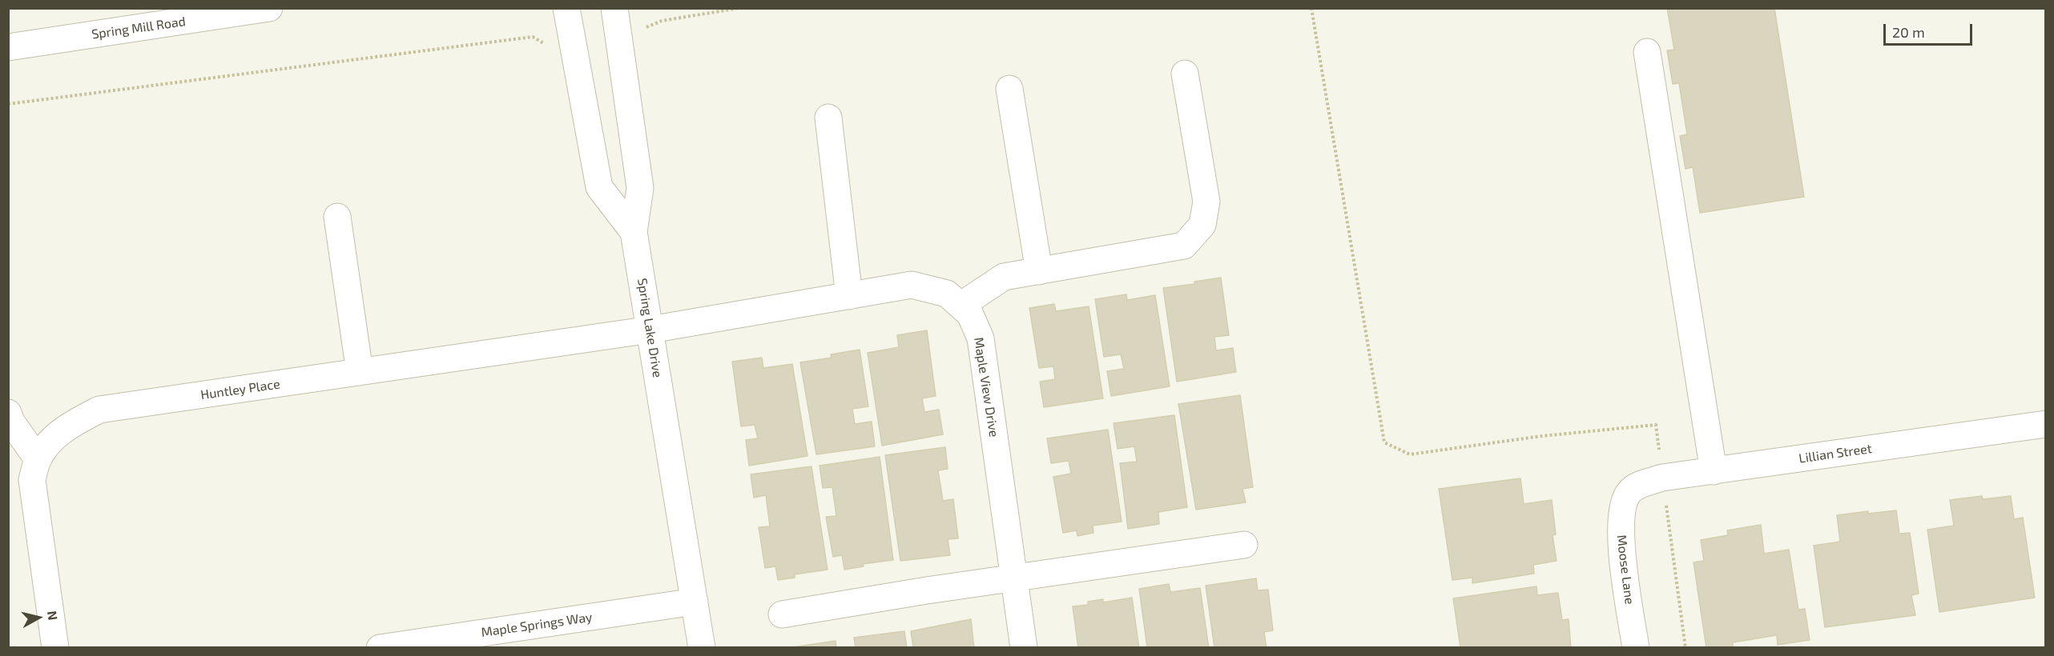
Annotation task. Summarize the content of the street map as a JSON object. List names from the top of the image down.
{
  "streets": {
    "street": [
      "Spring Mill Road",
      "Spring Lake Drive",
      "Maple View Drive",
      "Huntley Place",
      "Lillian Street",
      "Moose Lane",
      "Maple Springs Way"
    ]
  },
  "crossings": [
    ["Spring Lake Drive", "Maple View Drive"],
    ["Spring Lake Drive", "Huntley Place"],
    ["Spring Lake Drive", "Maple Springs Way"],
    ["Maple View Drive", "Huntley Place"],
    ["Lillian Street", "Moose Lane"]
  ],
  "scale_bar": "20 m",
  "north": "right"
}
